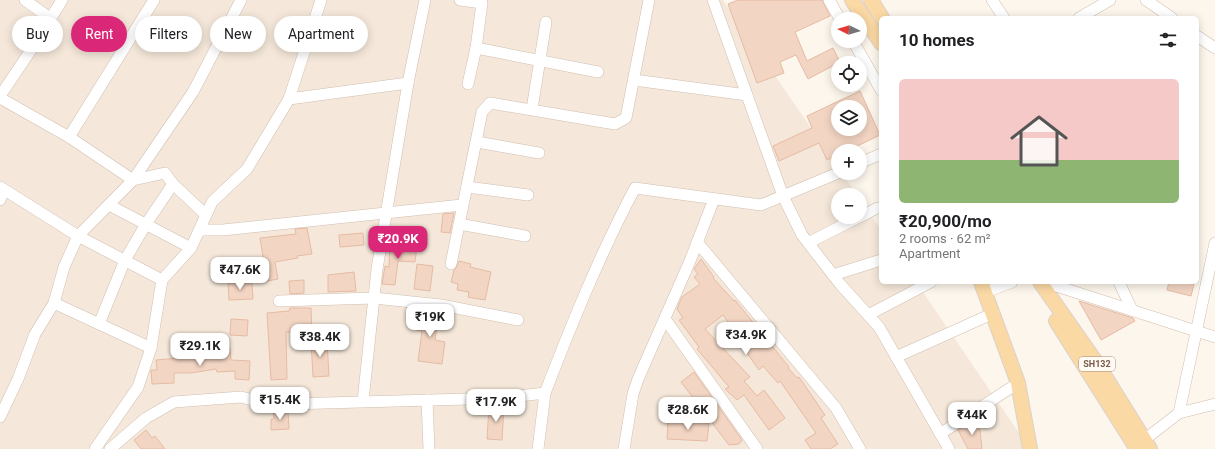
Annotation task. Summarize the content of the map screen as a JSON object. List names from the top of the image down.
{
  "streets": {
    "main road": ["SH132"]
  },
  "north": "left",
  "page": {
    "map_buttons": ["+", "−"],
    "chip": [
      "Buy",
      "Rent",
      "Filters",
      "New",
      "Apartment"
    ],
    "heading": "10 homes",
    "list": [
      {
        "name": "₹20,900/mo",
        "note": "2 rooms · 62 m² · Apartment"
      }
    ],
    "price": [
      "₹20.9K",
      "₹47.6K",
      "₹19K",
      "₹34.9K",
      "₹38.4K",
      "₹29.1K",
      "₹15.4K",
      "₹17.9K",
      "₹28.6K",
      "₹44K"
    ]
  }
}
